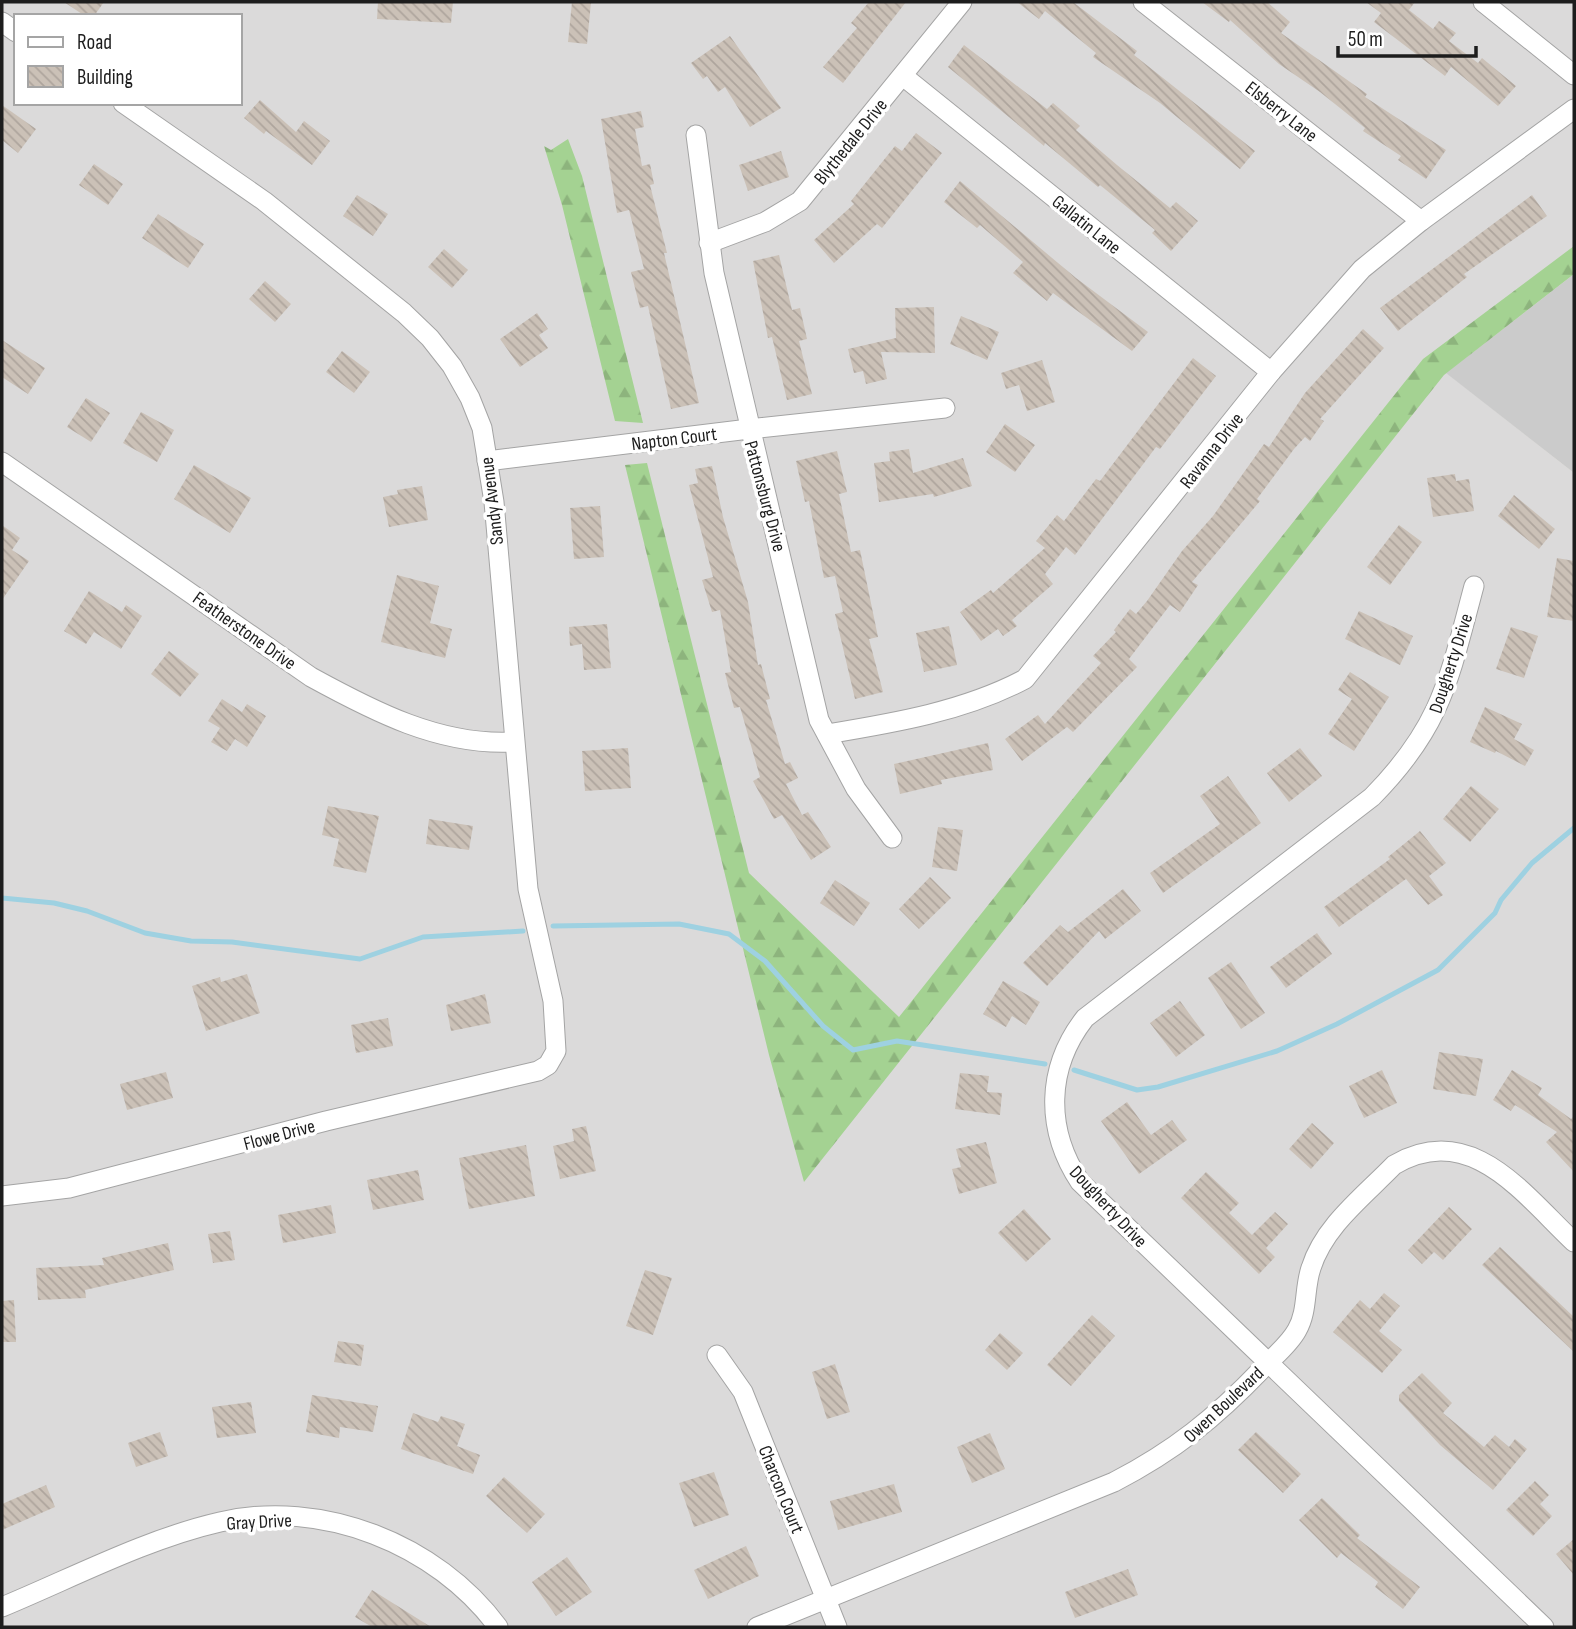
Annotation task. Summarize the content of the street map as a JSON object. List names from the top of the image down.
{
  "streets": {
    "street": [
      "Elsberry Lane",
      "Blythedale Drive",
      "Gallatin Lane",
      "Napton Court",
      "Ravanna Drive",
      "Pattonsburg Drive",
      "Sandy Avenue",
      "Featherstone Drive",
      "Dougherty Drive",
      "Flowe Drive",
      "Owen Boulevard",
      "Charcon Court",
      "Gray Drive"
    ]
  },
  "crossings": [
    ["Elsberry Lane", "Ravanna Drive"],
    ["Blythedale Drive", "Gallatin Lane"],
    ["Blythedale Drive", "Pattonsburg Drive"],
    ["Gallatin Lane", "Ravanna Drive"],
    ["Napton Court", "Pattonsburg Drive"],
    ["Napton Court", "Sandy Avenue"],
    ["Ravanna Drive", "Pattonsburg Drive"],
    ["Sandy Avenue", "Featherstone Drive"],
    ["Sandy Avenue", "Flowe Drive"],
    ["Dougherty Drive", "Owen Boulevard"],
    ["Owen Boulevard", "Charcon Court"]
  ],
  "legend": ["Road", "Building"],
  "scale_bar": "50 m"
}
